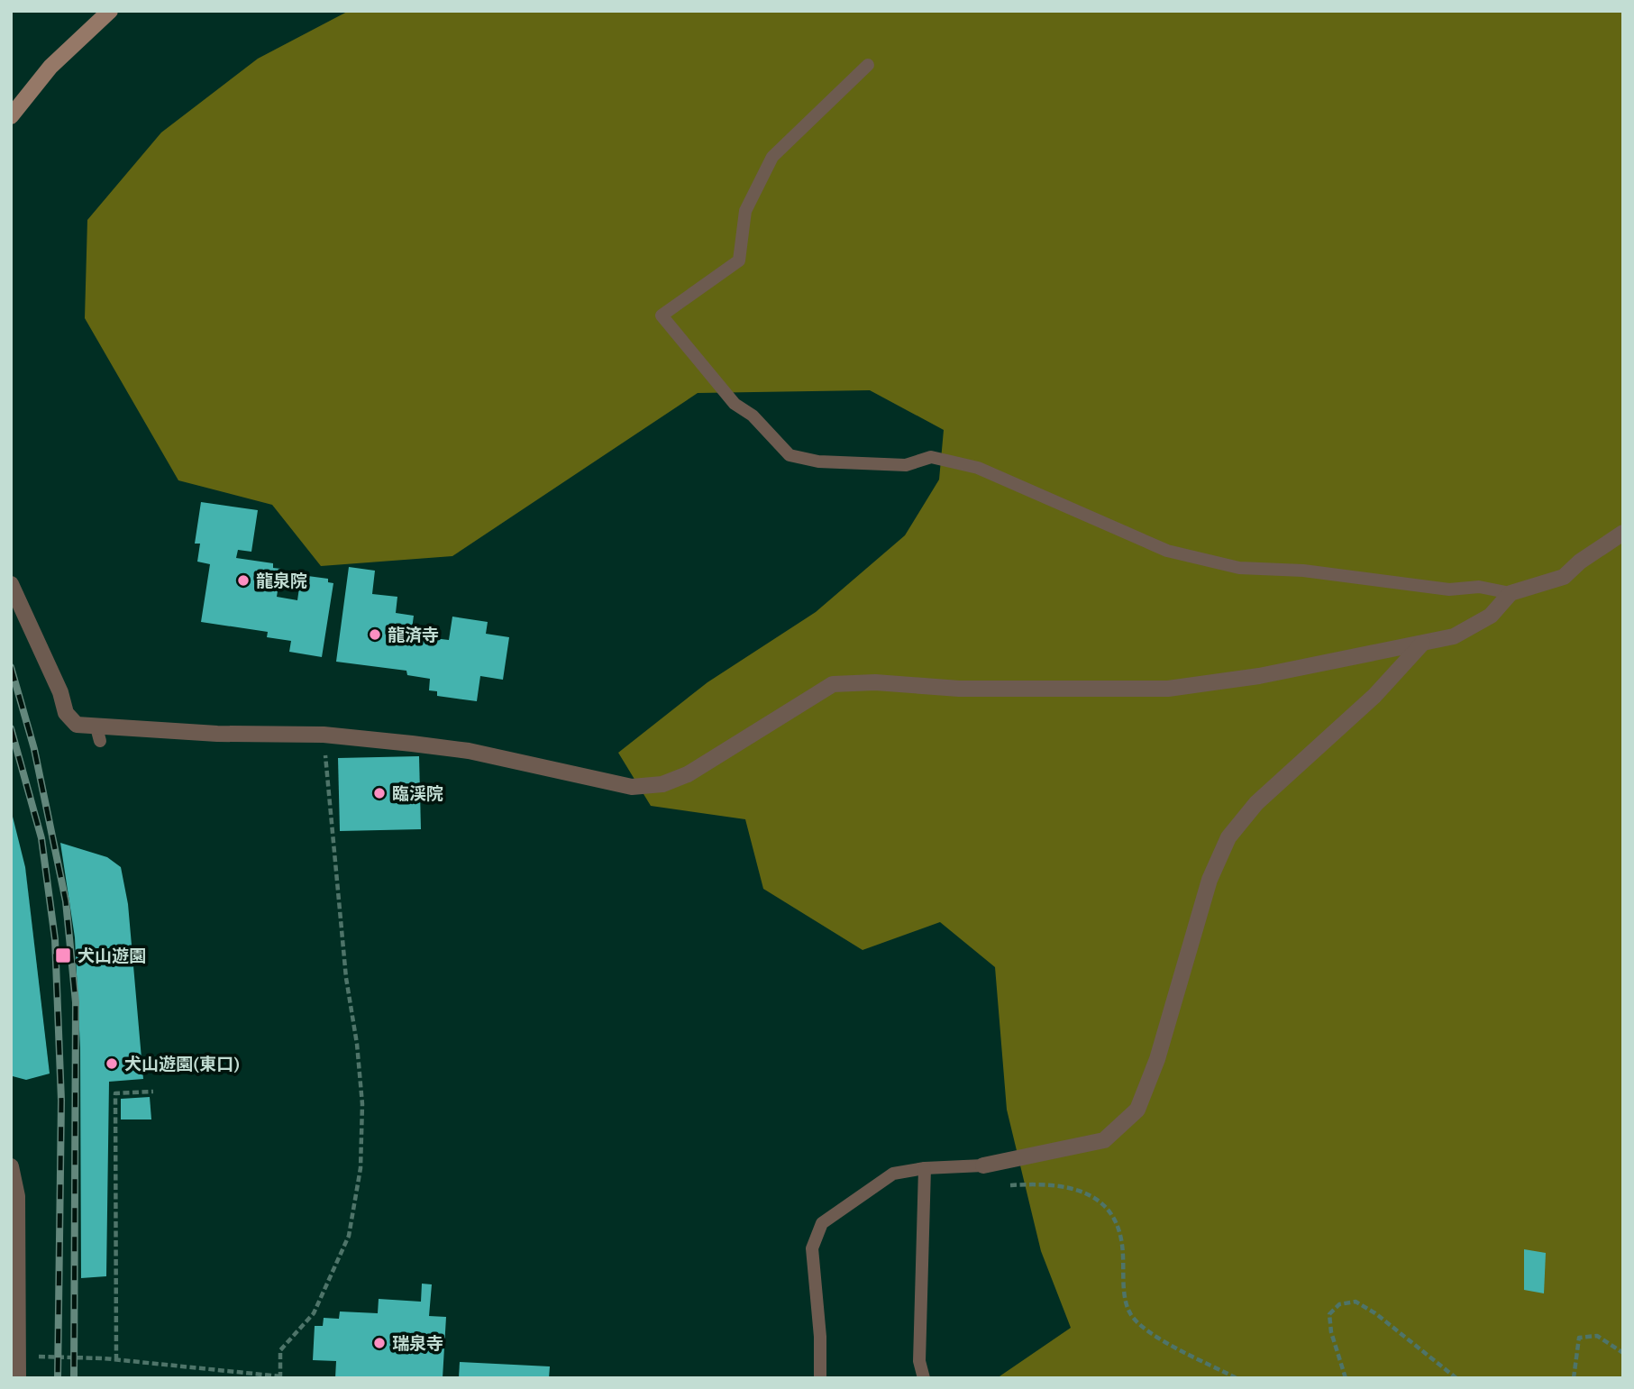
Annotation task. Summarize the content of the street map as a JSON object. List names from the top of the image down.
{
  "places": {
    "other": [
      "龍泉院",
      "龍済寺",
      "臨渓院",
      "犬山遊園(東口)",
      "瑞泉寺"
    ],
    "transit": ["犬山遊園"]
  }
}
